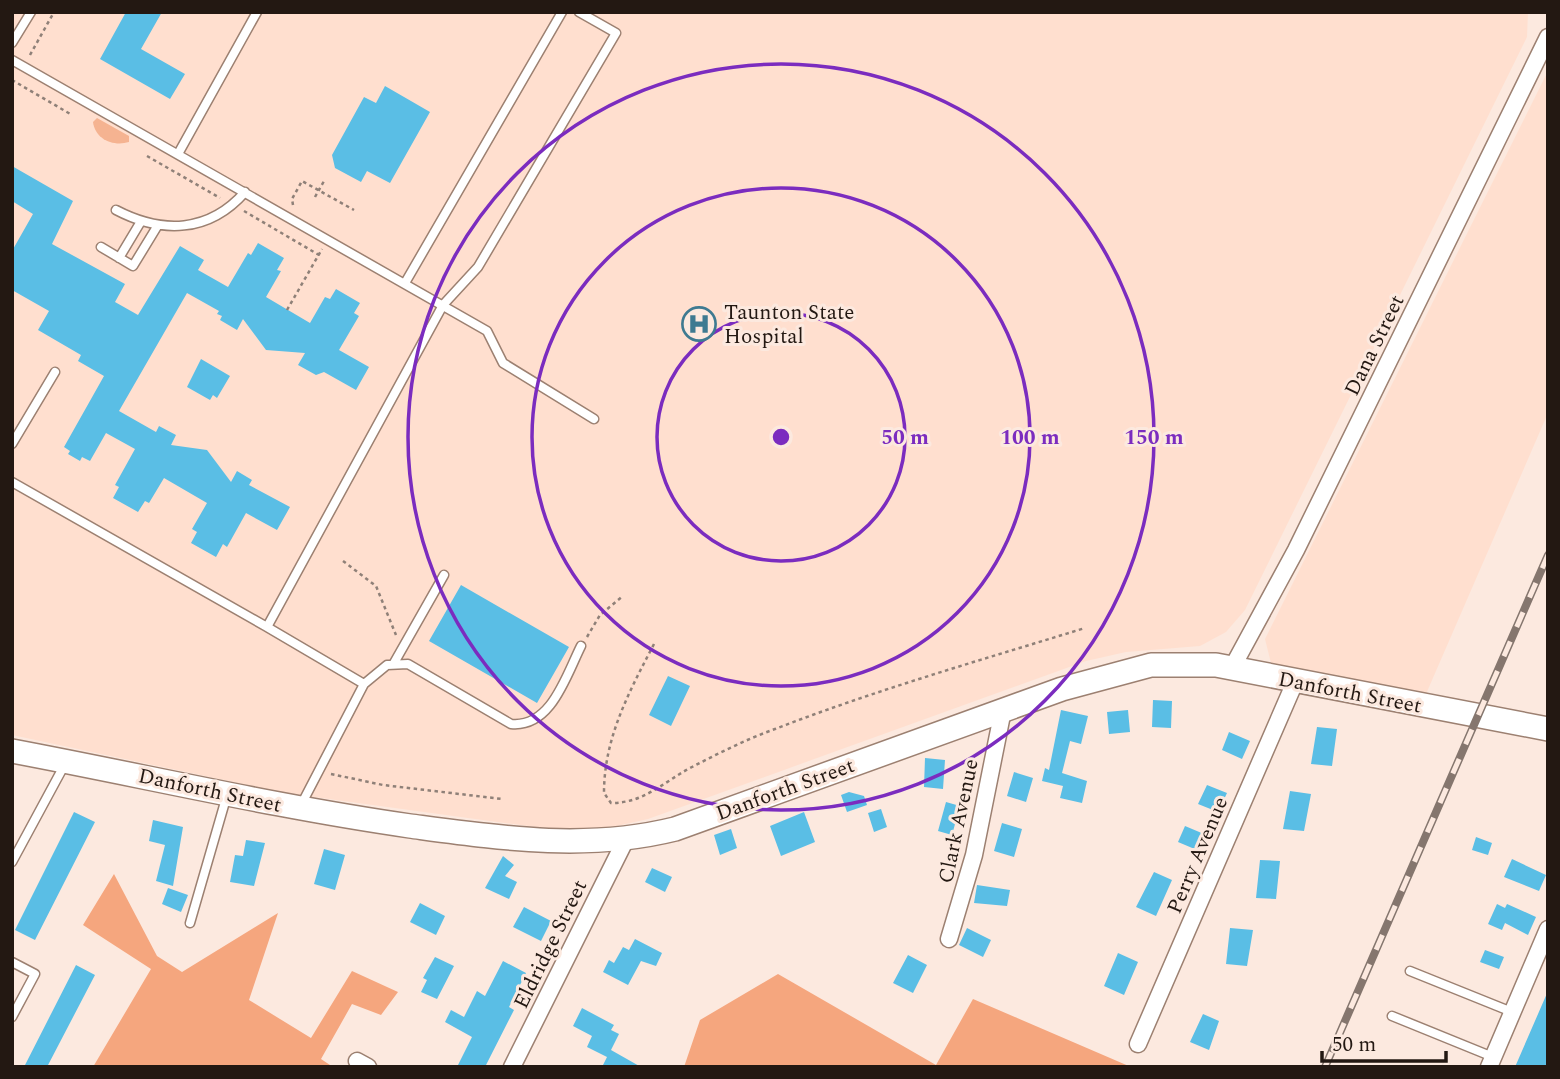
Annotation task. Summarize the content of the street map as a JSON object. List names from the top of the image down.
{
  "streets": {
    "street": [
      "Dana Street",
      "Danforth Street",
      "Clark Avenue",
      "Perry Avenue",
      "Eldridge Street"
    ]
  },
  "crossings": [
    ["Dana Street", "Danforth Street"],
    ["Danforth Street", "Clark Avenue"],
    ["Danforth Street", "Perry Avenue"],
    ["Danforth Street", "Eldridge Street"]
  ],
  "places": {
    "hospital": ["Taunton State Hospital"]
  },
  "scale_bar": "50 m",
  "rings": ["50 m", "100 m", "150 m"]
}
